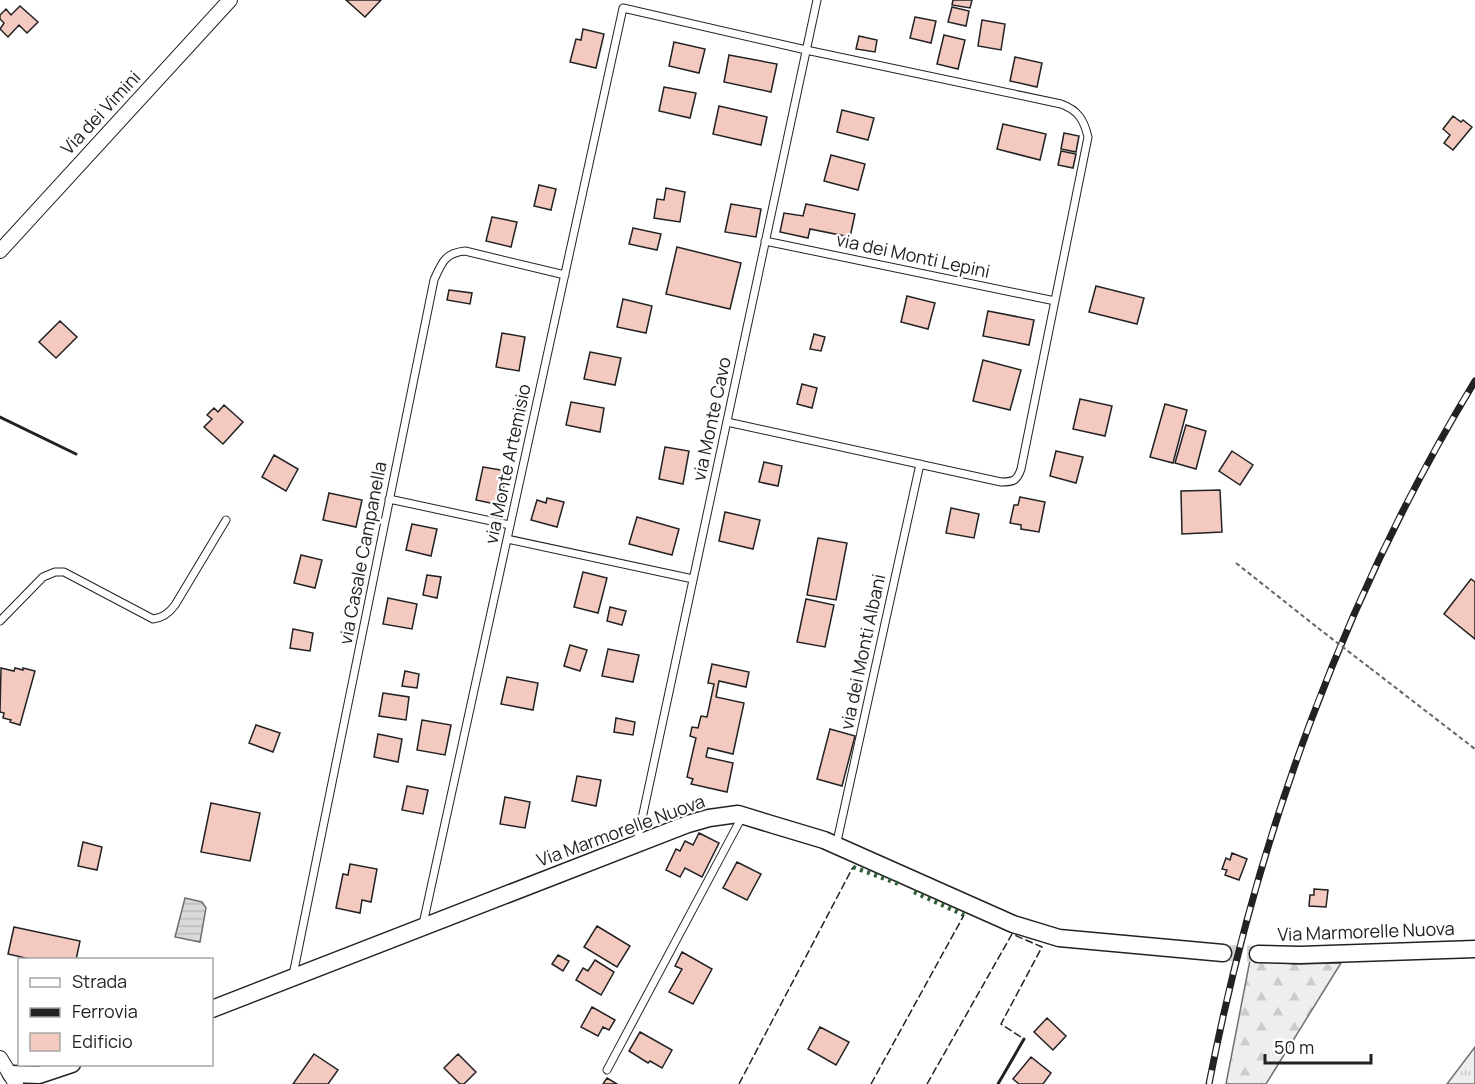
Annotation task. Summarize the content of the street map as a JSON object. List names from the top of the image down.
{
  "streets": {
    "street": ["Via dei Vimini", "Via Marmorelle Nuova"],
    "lane": [
      "via dei Monti Lepini",
      "via Monte Cavo",
      "via Monte Artemisio",
      "via Casale Campanella",
      "via dei Monti Albani"
    ]
  },
  "crossings": [
    ["via dei Monti Lepini", "via Monte Cavo"],
    ["via Monte Cavo", "via Monte Artemisio"],
    ["via Monte Cavo", "Via Marmorelle Nuova"],
    ["via Monte Artemisio", "via Casale Campanella"],
    ["via Monte Artemisio", "Via Marmorelle Nuova"],
    ["via Casale Campanella", "Via Marmorelle Nuova"],
    ["via dei Monti Albani", "Via Marmorelle Nuova"]
  ],
  "legend": ["Strada", "Ferrovia", "Edificio"],
  "scale_bar": "50 m"
}
